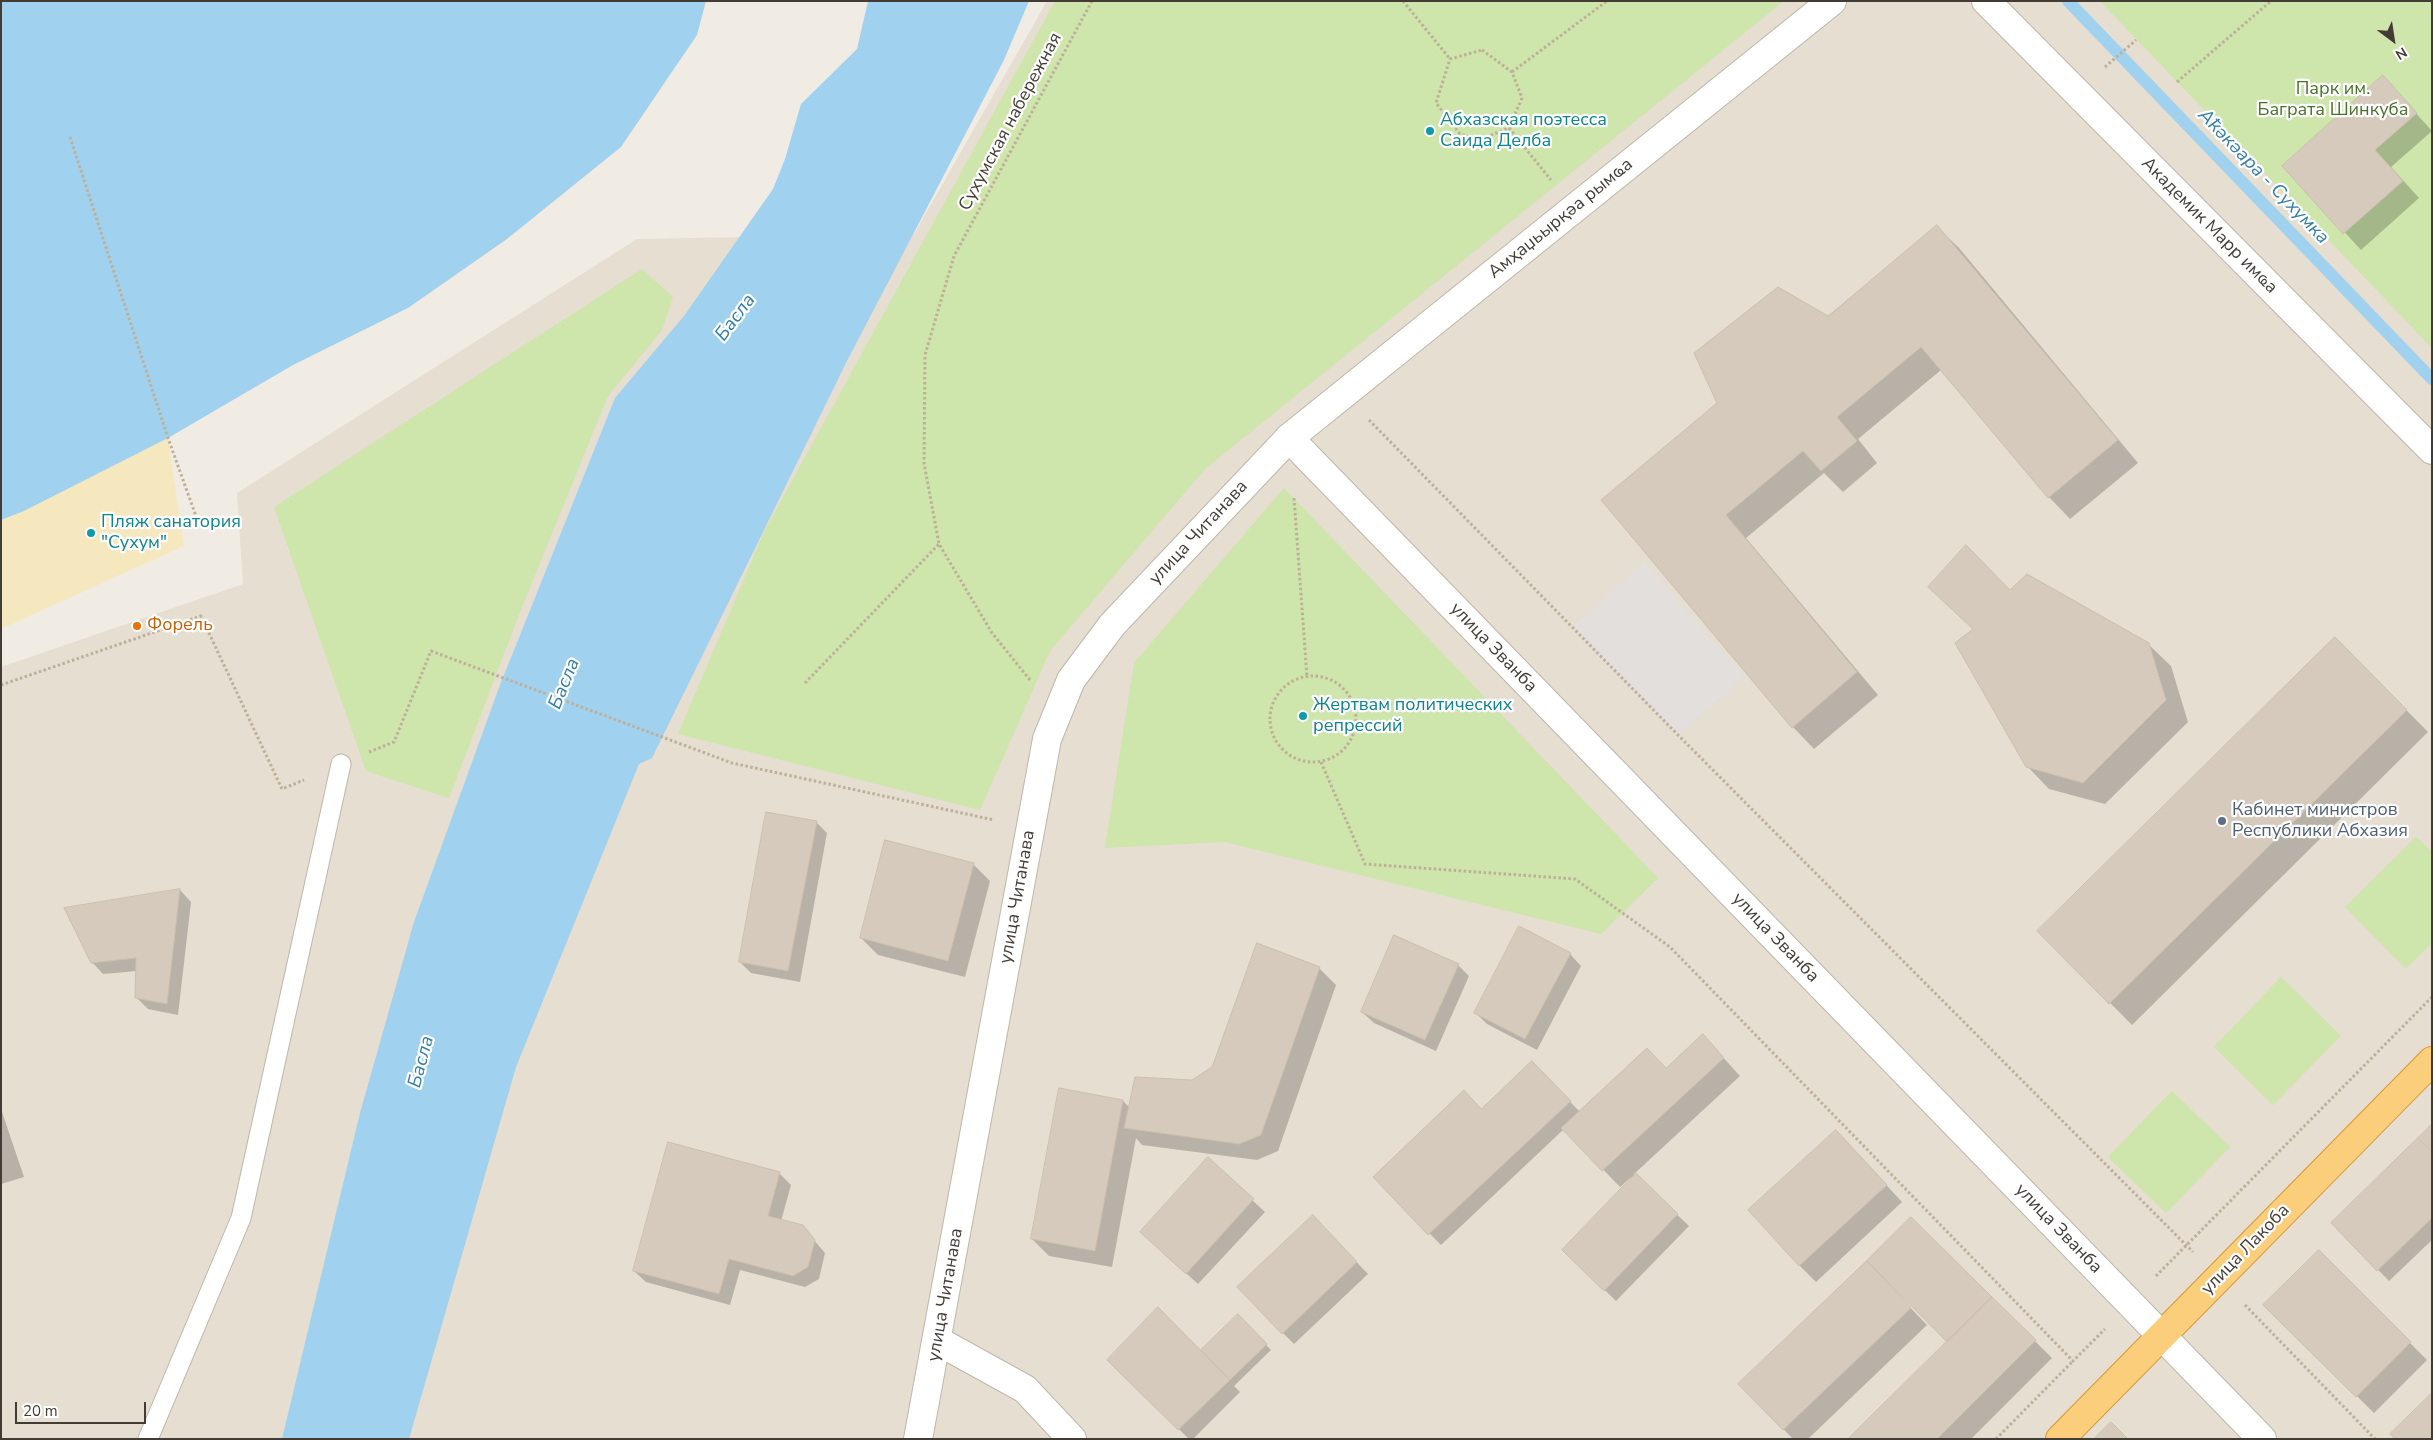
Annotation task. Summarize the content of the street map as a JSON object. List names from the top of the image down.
{
  "streets": {
    "highway": ["улица Лакоба"],
    "street": [
      "Амҳаџьырқәа рымҩа",
      "Академик Марр имҩа",
      "улица Читанава",
      "улица Званба"
    ],
    "path": ["Сухумская набережная"]
  },
  "crossings": [
    ["Амҳаџьырқәа рымҩа", "улица Читанава"],
    ["Амҳаџьырқәа рымҩа", "улица Званба"],
    ["улица Читанава", "улица Званба"],
    ["улица Званба", "улица Лакоба"]
  ],
  "water": ["Аҟәкәара - Сухумка", "Басла"],
  "parks": ["Парк им. Баграта Шинкуба"],
  "places": [
    "Абхазская поэтесса Саида Делба",
    "Пляж санатория \"Сухум\"",
    "Форель",
    "Жертвам политических репрессий",
    "Кабинет министров Республики Абхазия"
  ],
  "scale_bar": "20 m",
  "north": "bottom right"
}
